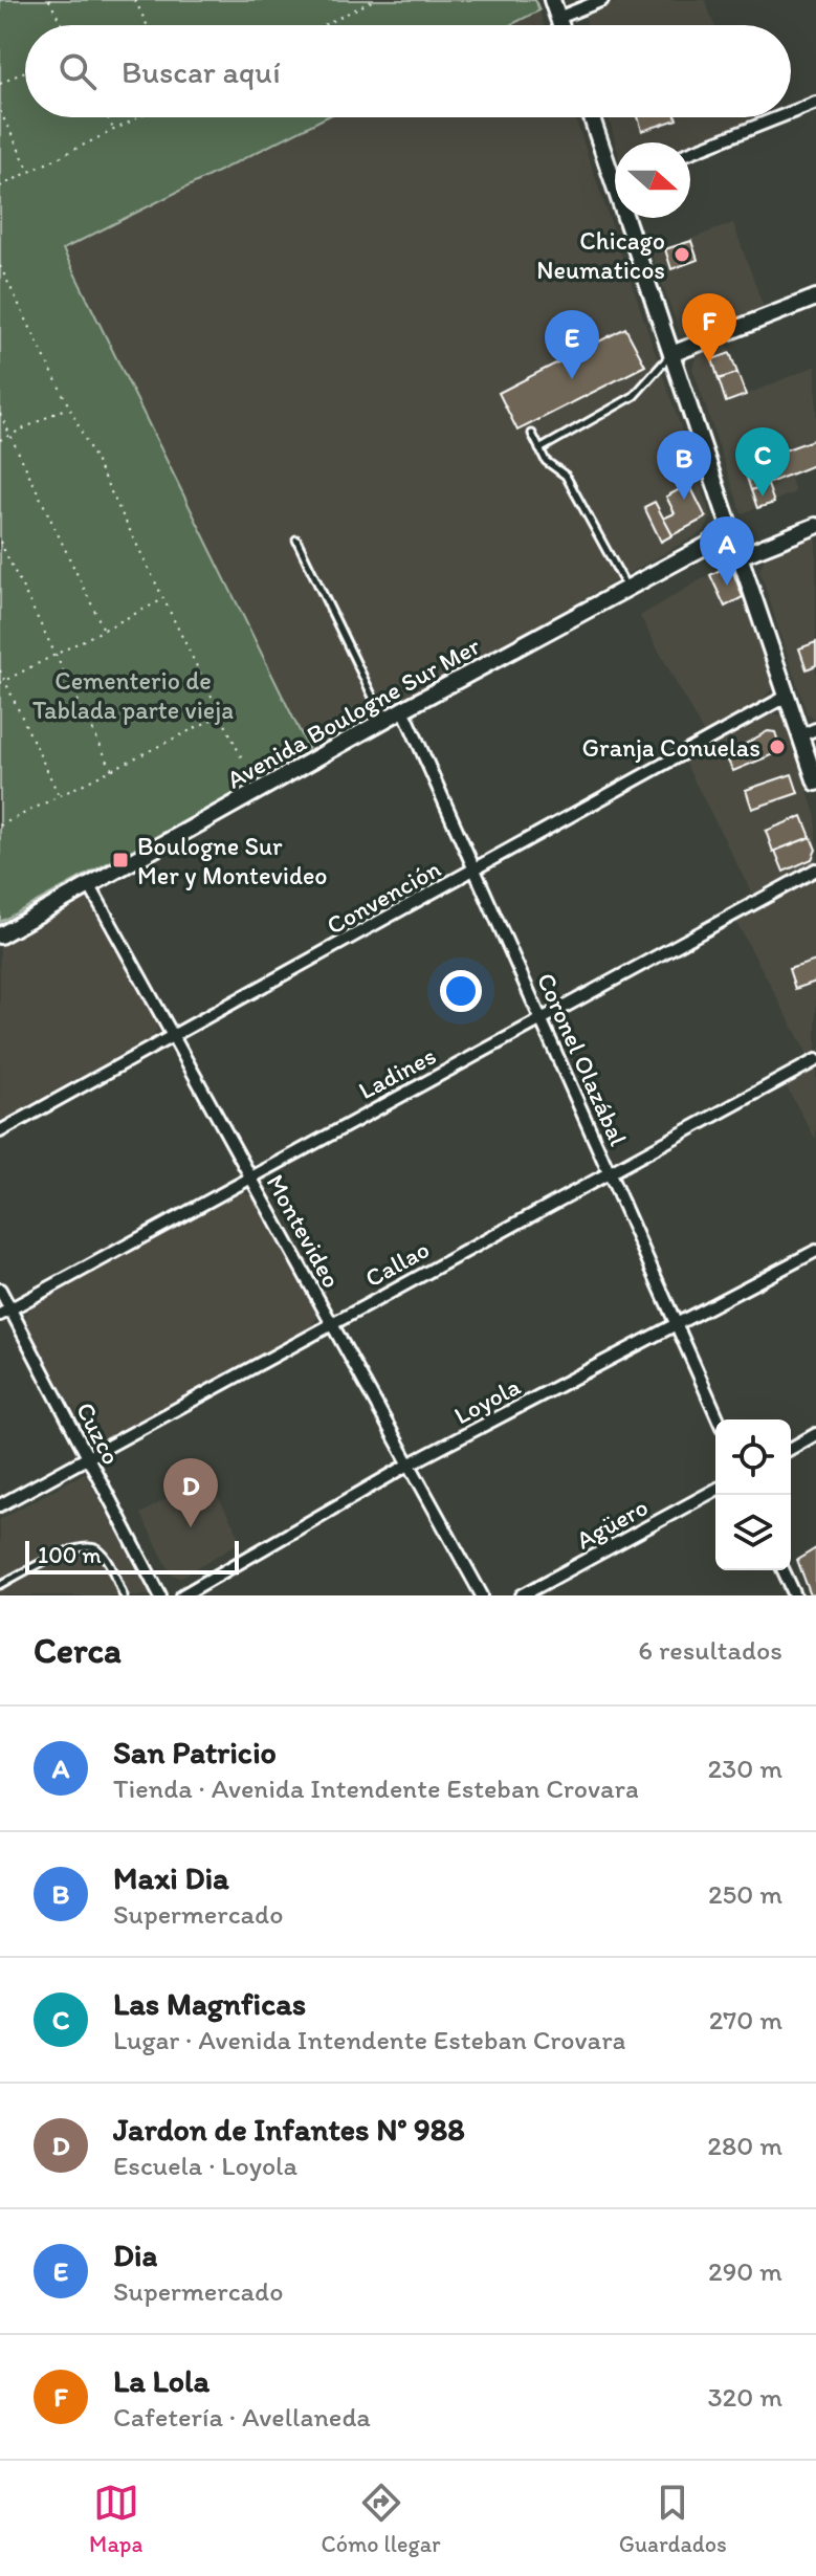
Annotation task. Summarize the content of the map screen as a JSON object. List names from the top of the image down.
{
  "streets": {
    "main road": ["Avenida Boulogne Sur Mer"],
    "street": [
      "Convención",
      "Coronel Olazábal",
      "Ladines",
      "Montevideo",
      "Callao",
      "Loyola",
      "Cuzco",
      "Agüero"
    ]
  },
  "crossings": [
    ["Avenida Boulogne Sur Mer", "Coronel Olazábal"],
    ["Avenida Boulogne Sur Mer", "Montevideo"],
    ["Convención", "Coronel Olazábal"],
    ["Convención", "Montevideo"],
    ["Coronel Olazábal", "Ladines"],
    ["Coronel Olazábal", "Callao"],
    ["Coronel Olazábal", "Loyola"],
    ["Ladines", "Montevideo"],
    ["Ladines", "Cuzco"],
    ["Montevideo", "Callao"],
    ["Montevideo", "Loyola"],
    ["Callao", "Cuzco"]
  ],
  "parks": ["Cementerio de Tablada parte vieja"],
  "places": {
    "other": ["Chicago Neumaticos", "Granja Conuelas"],
    "transit": ["Boulogne Sur Mer y Montevideo"]
  },
  "scale_bar": "100 m",
  "north": "right",
  "page": {
    "search": "Buscar aquí",
    "pins": [
      "F",
      "E",
      "C",
      "B",
      "A",
      "D"
    ],
    "scale": "100 m",
    "heading": ["Cerca", "6 resultados"],
    "list": [
      {
        "mark": "A",
        "name": "San Patricio",
        "note": "Tienda · Avenida Intendente Esteban Crovara",
        "value": "230 m"
      },
      {
        "mark": "B",
        "name": "Maxi Dia",
        "note": "Supermercado",
        "value": "250 m"
      },
      {
        "mark": "C",
        "name": "Las Magnficas",
        "note": "Lugar · Avenida Intendente Esteban Crovara",
        "value": "270 m"
      },
      {
        "mark": "D",
        "name": "Jardon de Infantes N° 988",
        "note": "Escuela · Loyola",
        "value": "280 m"
      },
      {
        "mark": "E",
        "name": "Dia",
        "note": "Supermercado",
        "value": "290 m"
      },
      {
        "mark": "F",
        "name": "La Lola",
        "note": "Cafetería · Avellaneda",
        "value": "320 m"
      }
    ],
    "nav": ["Mapa", "Cómo llegar", "Guardados"]
  }
}
